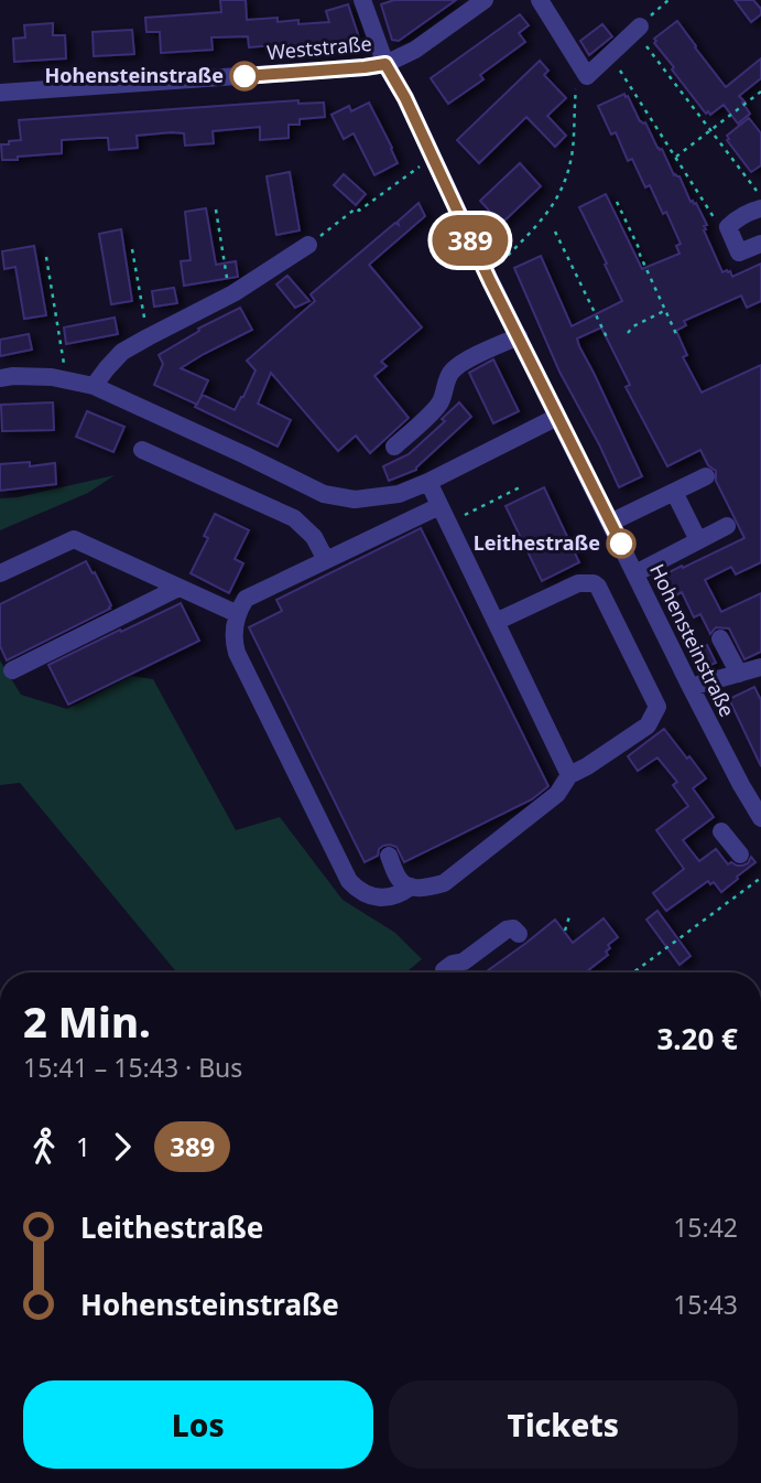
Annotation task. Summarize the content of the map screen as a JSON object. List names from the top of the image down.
{
  "streets": {
    "street": ["Weststraße", "Hohensteinstraße"]
  },
  "crossings": [
    ["Weststraße", "Hohensteinstraße"]
  ],
  "places": ["Hohensteinstraße", "Leithestraße"],
  "lines": ["bus line 389"],
  "page": {
    "on_map": "389",
    "heading": ["2 Min.", "15:41 – 15:43 · Bus", "3.20 €"],
    "legs": ["1", "389"],
    "list": [
      {
        "name": "Leithestraße",
        "value": "15:42"
      },
      {
        "name": "Hohensteinstraße",
        "value": "15:43"
      }
    ],
    "buttons": ["Los", "Tickets"]
  }
}
